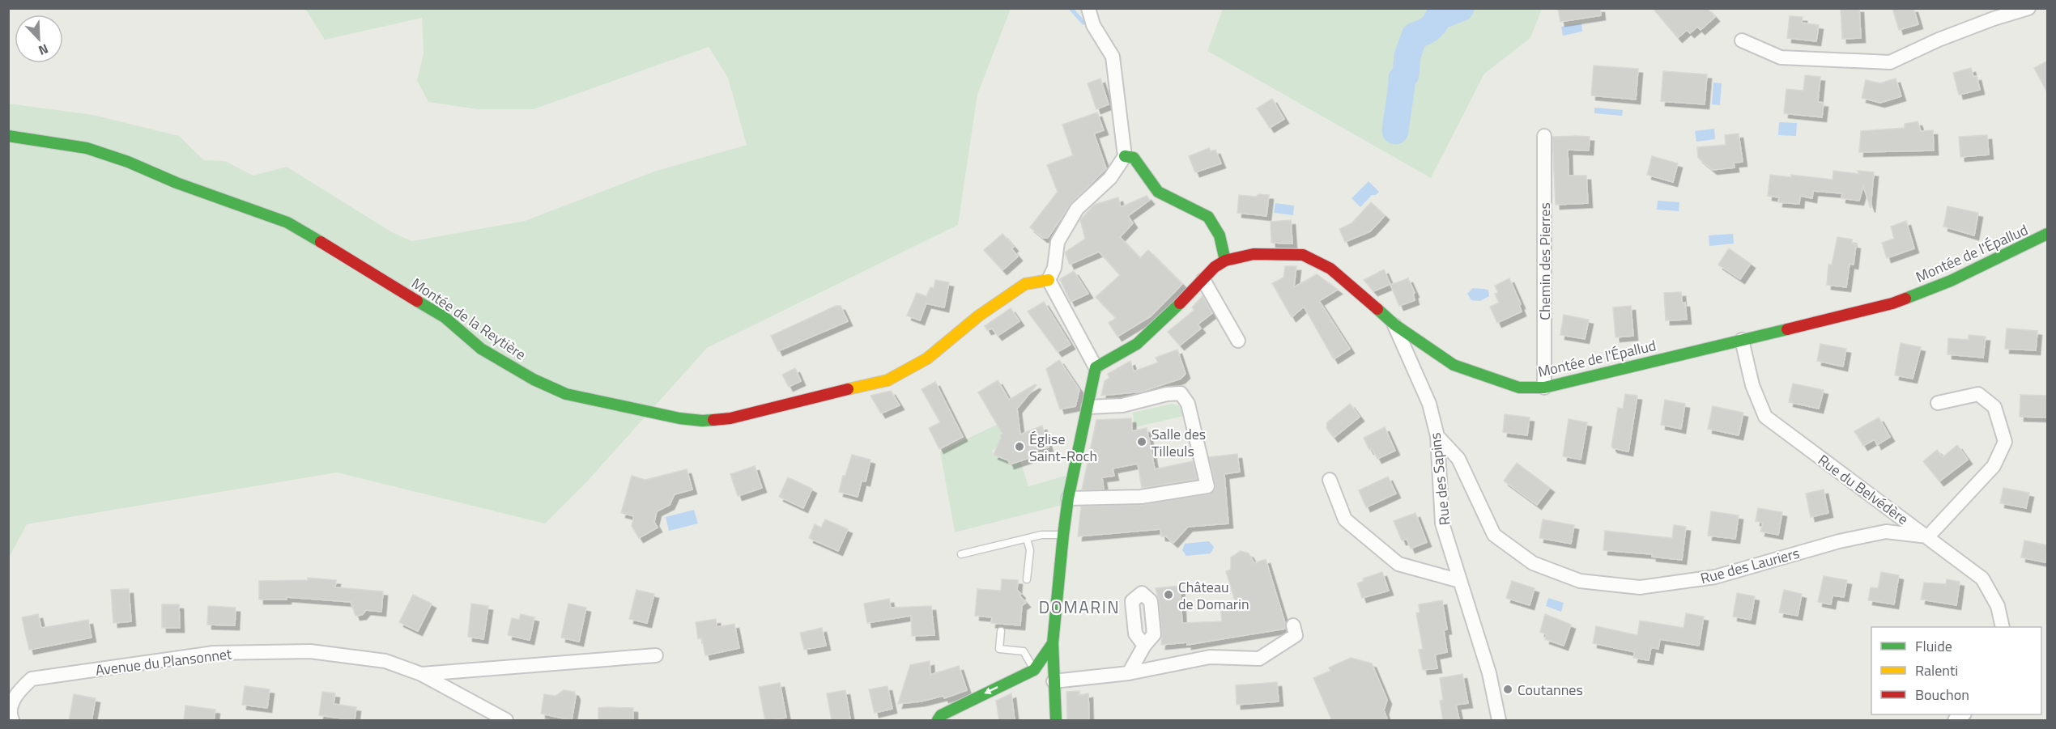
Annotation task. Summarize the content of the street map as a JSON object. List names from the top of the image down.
{
  "streets": {
    "street": [
      "Montée de l'Épallud",
      "Chemin des Pierres",
      "Montée de la Reytière",
      "Rue des Sapins",
      "Rue du Belvédère",
      "Rue des Lauriers",
      "Avenue du Plansonnet"
    ]
  },
  "crossings": [
    ["Montée de l'Épallud", "Chemin des Pierres"],
    ["Montée de l'Épallud", "Rue des Sapins"],
    ["Montée de l'Épallud", "Rue du Belvédère"],
    ["Rue des Sapins", "Rue des Lauriers"],
    ["Rue du Belvédère", "Rue des Lauriers"]
  ],
  "districts": ["DOMARIN"],
  "places": [
    "Salle des Tilleuls",
    "Église Saint-Roch",
    "Château de Domarin",
    "Coutannes"
  ],
  "legend": ["Fluide", "Ralenti", "Bouchon"],
  "north": "bottom right"
}
